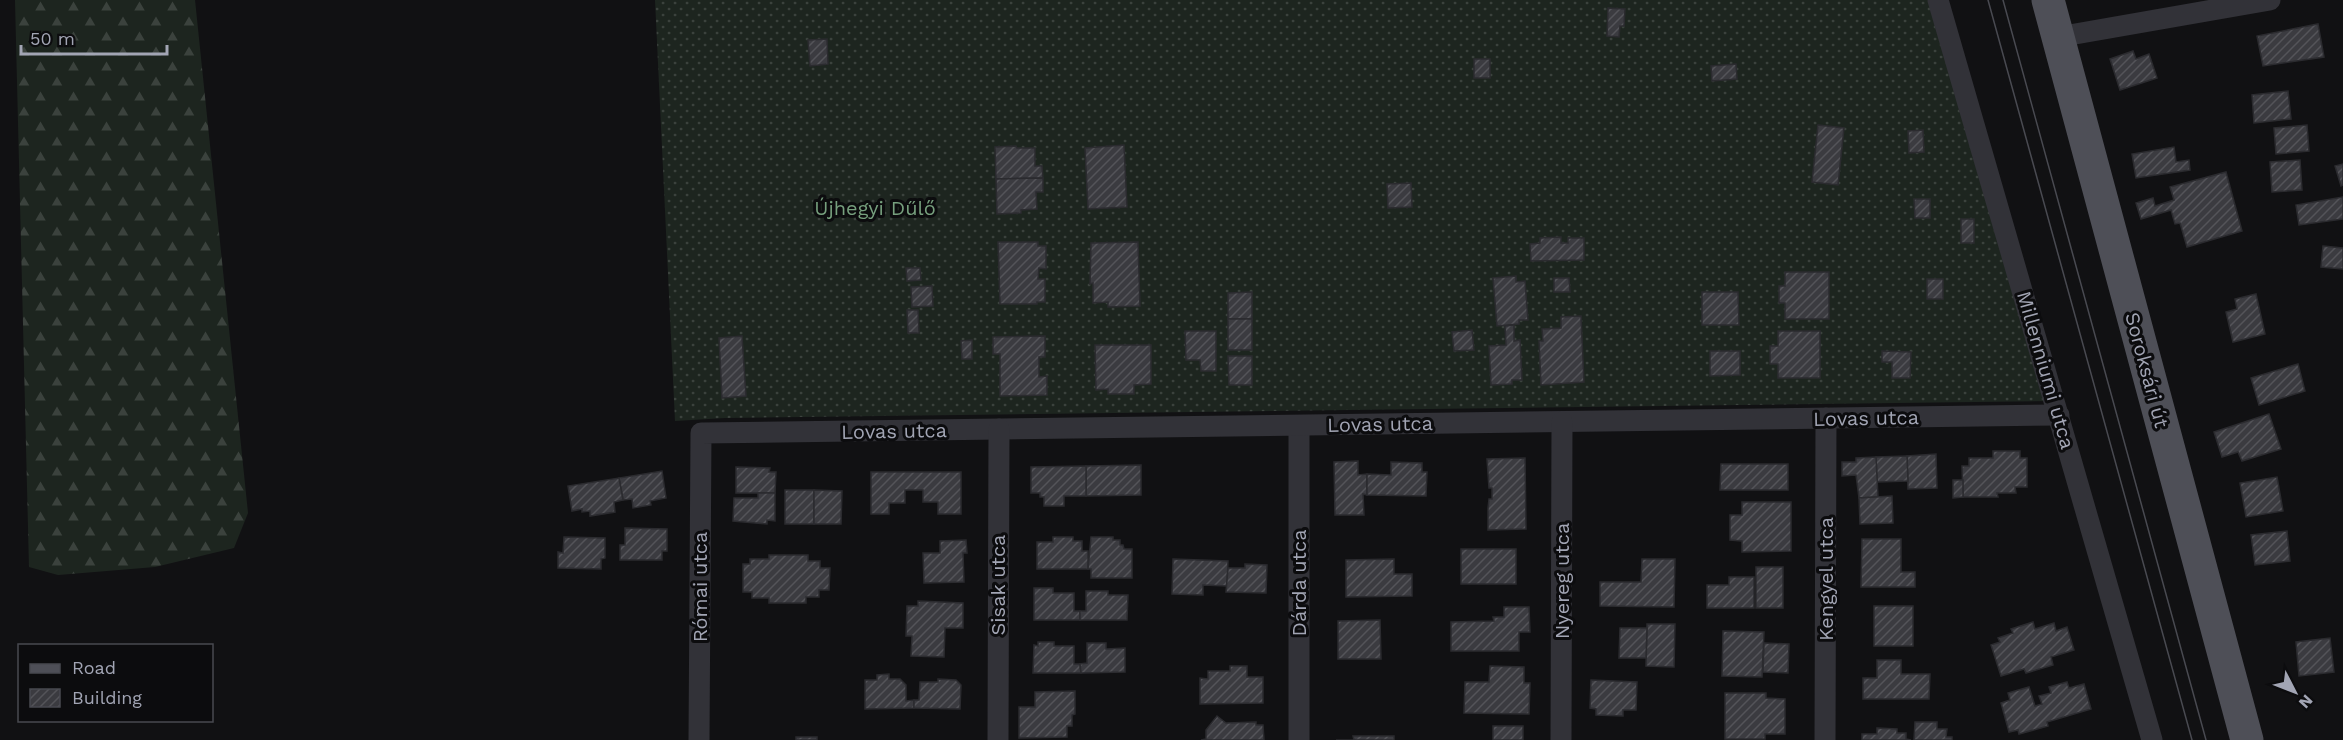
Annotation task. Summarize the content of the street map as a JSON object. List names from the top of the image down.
{
  "streets": {
    "main road": ["Soroksári út"],
    "street": [
      "Millenniumi utca",
      "Lovas utca",
      "Kengyel utca",
      "Nyereg utca",
      "Dárda utca",
      "Sisak utca",
      "Római utca"
    ]
  },
  "crossings": [
    ["Millenniumi utca", "Lovas utca"],
    ["Lovas utca", "Kengyel utca"],
    ["Lovas utca", "Nyereg utca"],
    ["Lovas utca", "Dárda utca"],
    ["Lovas utca", "Sisak utca"],
    ["Lovas utca", "Római utca"]
  ],
  "parks": ["Újhegyi Dűlő"],
  "legend": ["Road", "Building"],
  "scale_bar": "50 m",
  "north": "bottom right"
}
